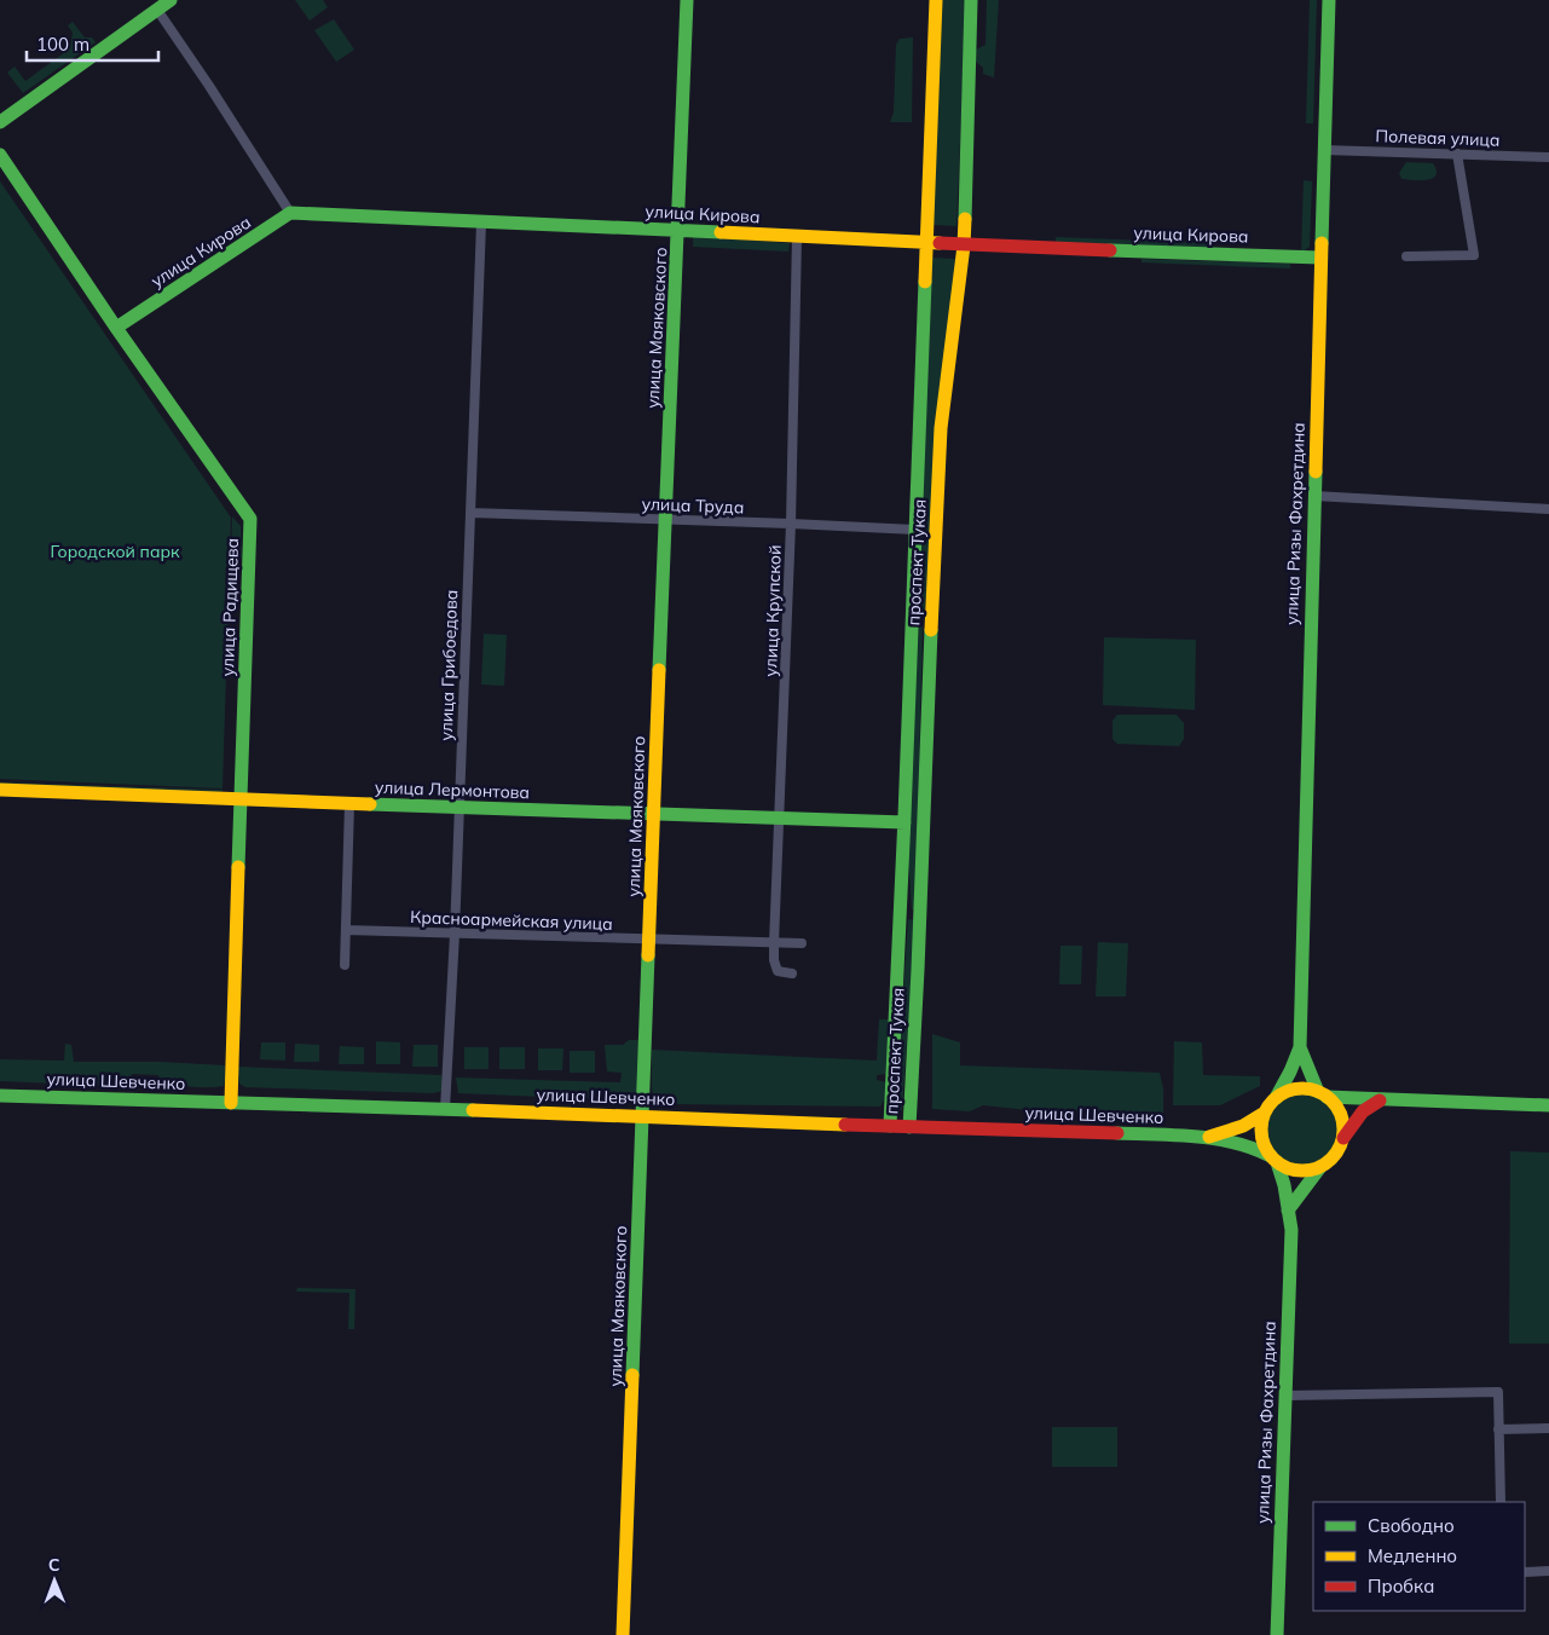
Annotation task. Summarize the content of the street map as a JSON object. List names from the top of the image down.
{
  "streets": {
    "main road": [
      "улица Кирова",
      "улица Маяковского",
      "улица Ризы Фахретдина",
      "проспект Тукая",
      "улица Радищева",
      "улица Лермонтова",
      "улица Шевченко"
    ],
    "street": [
      "Полевая улица",
      "улица Труда",
      "улица Крупской",
      "улица Грибоедова",
      "Красноармейская улица"
    ]
  },
  "crossings": [
    ["Полевая улица", "улица Ризы Фахретдина"],
    ["улица Кирова", "улица Маяковского"],
    ["улица Кирова", "улица Ризы Фахретдина"],
    ["улица Кирова", "проспект Тукая"],
    ["улица Кирова", "улица Радищева"],
    ["улица Кирова", "улица Крупской"],
    ["улица Кирова", "улица Грибоедова"],
    ["улица Маяковского", "улица Труда"],
    ["улица Маяковского", "улица Лермонтова"],
    ["улица Маяковского", "Красноармейская улица"],
    ["улица Маяковского", "улица Шевченко"],
    ["улица Труда", "проспект Тукая"],
    ["улица Труда", "улица Крупской"],
    ["улица Труда", "улица Грибоедова"],
    ["проспект Тукая", "улица Лермонтова"],
    ["проспект Тукая", "улица Шевченко"],
    ["улица Радищева", "улица Лермонтова"],
    ["улица Радищева", "улица Шевченко"],
    ["улица Крупской", "улица Лермонтова"],
    ["улица Крупской", "Красноармейская улица"],
    ["улица Грибоедова", "улица Лермонтова"],
    ["улица Грибоедова", "Красноармейская улица"],
    ["улица Грибоедова", "улица Шевченко"]
  ],
  "parks": ["Городской парк"],
  "legend": ["Свободно", "Медленно", "Пробка"],
  "scale_bar": "100 m",
  "north": "top"
}
